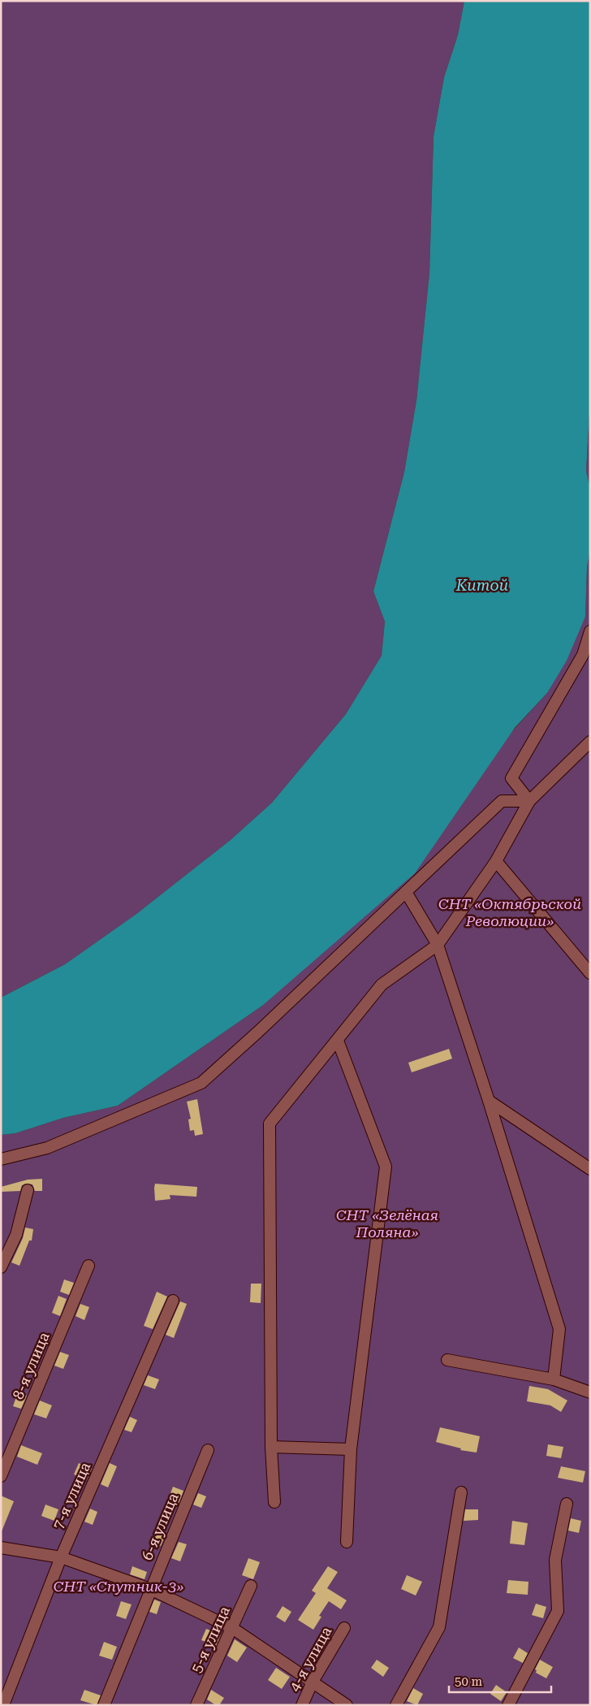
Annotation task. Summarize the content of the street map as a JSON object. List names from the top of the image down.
{
  "streets": {
    "street": [
      "8-я улица",
      "7-я улица",
      "6-я улица",
      "5-я улица",
      "4-я улица"
    ]
  },
  "water": ["Китой"],
  "parks": ["СНТ «Октябрьской Революции»", "СНТ «Зелёная Поляна»", "СНТ «Спутник-3»"],
  "scale_bar": "50 m"
}
